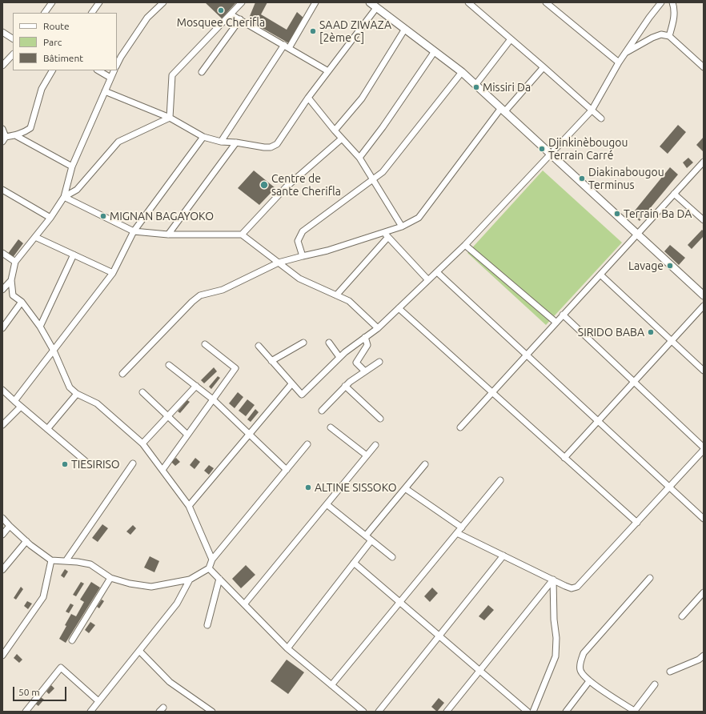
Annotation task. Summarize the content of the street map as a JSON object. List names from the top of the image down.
{
  "places": [
    "Mosquee Cherifla",
    "SAAD ZIWAZA [2ème C]",
    "Missiri Da",
    "Djinkinèbougou Terrain Carré",
    "Diakinabougou Terminus",
    "Centre de sante Cherifla",
    "Terrain Ba DA",
    "MIGNAN BAGAYOKO",
    "Lavage",
    "SIRIDO BABA",
    "TIESIRISO",
    "ALTINE SISSOKO"
  ],
  "legend": ["Route", "Parc", "Bâtiment"],
  "scale_bar": "50 m"
}
